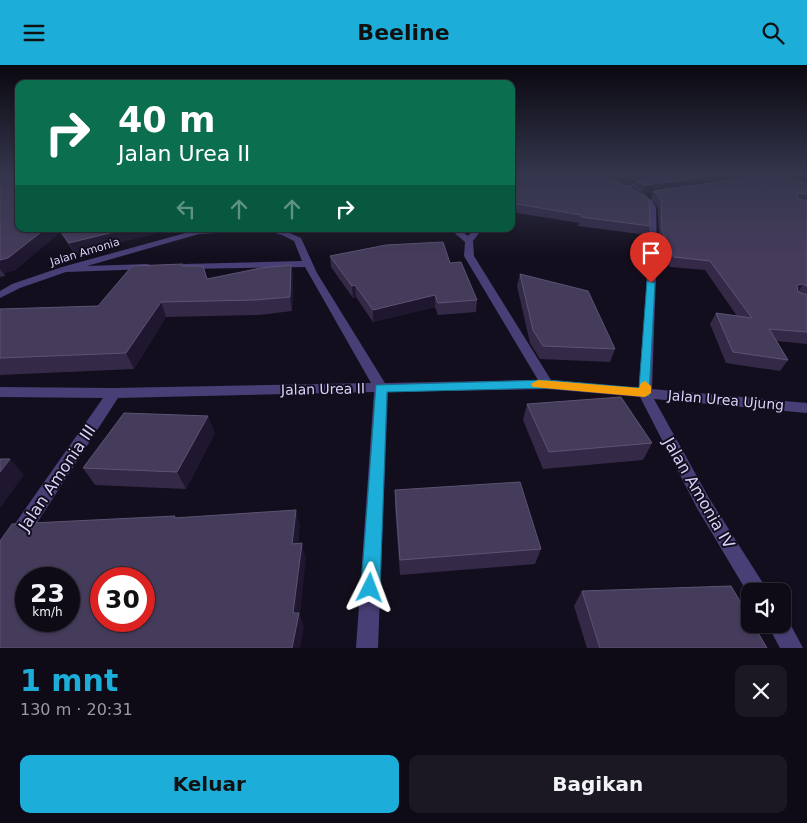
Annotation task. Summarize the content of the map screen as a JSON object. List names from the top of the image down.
{
  "streets": {
    "street": [
      "Jalan Amonia",
      "Jalan Urea II",
      "Jalan Urea Ujung",
      "Jalan Amonia III",
      "Jalan Amonia IV"
    ]
  },
  "crossings": [
    ["Jalan Urea II", "Jalan Urea Ujung"],
    ["Jalan Urea II", "Jalan Amonia III"],
    ["Jalan Urea II", "Jalan Amonia IV"],
    ["Jalan Urea Ujung", "Jalan Amonia IV"]
  ],
  "page": {
    "header": "Beeline",
    "turn": ["40 m", "Jalan Urea II"],
    "speed": "23 km/h",
    "limit": "30",
    "heading": ["1 mnt", "130 m · 20:31"],
    "buttons": ["Keluar", "Bagikan"]
  }
}
